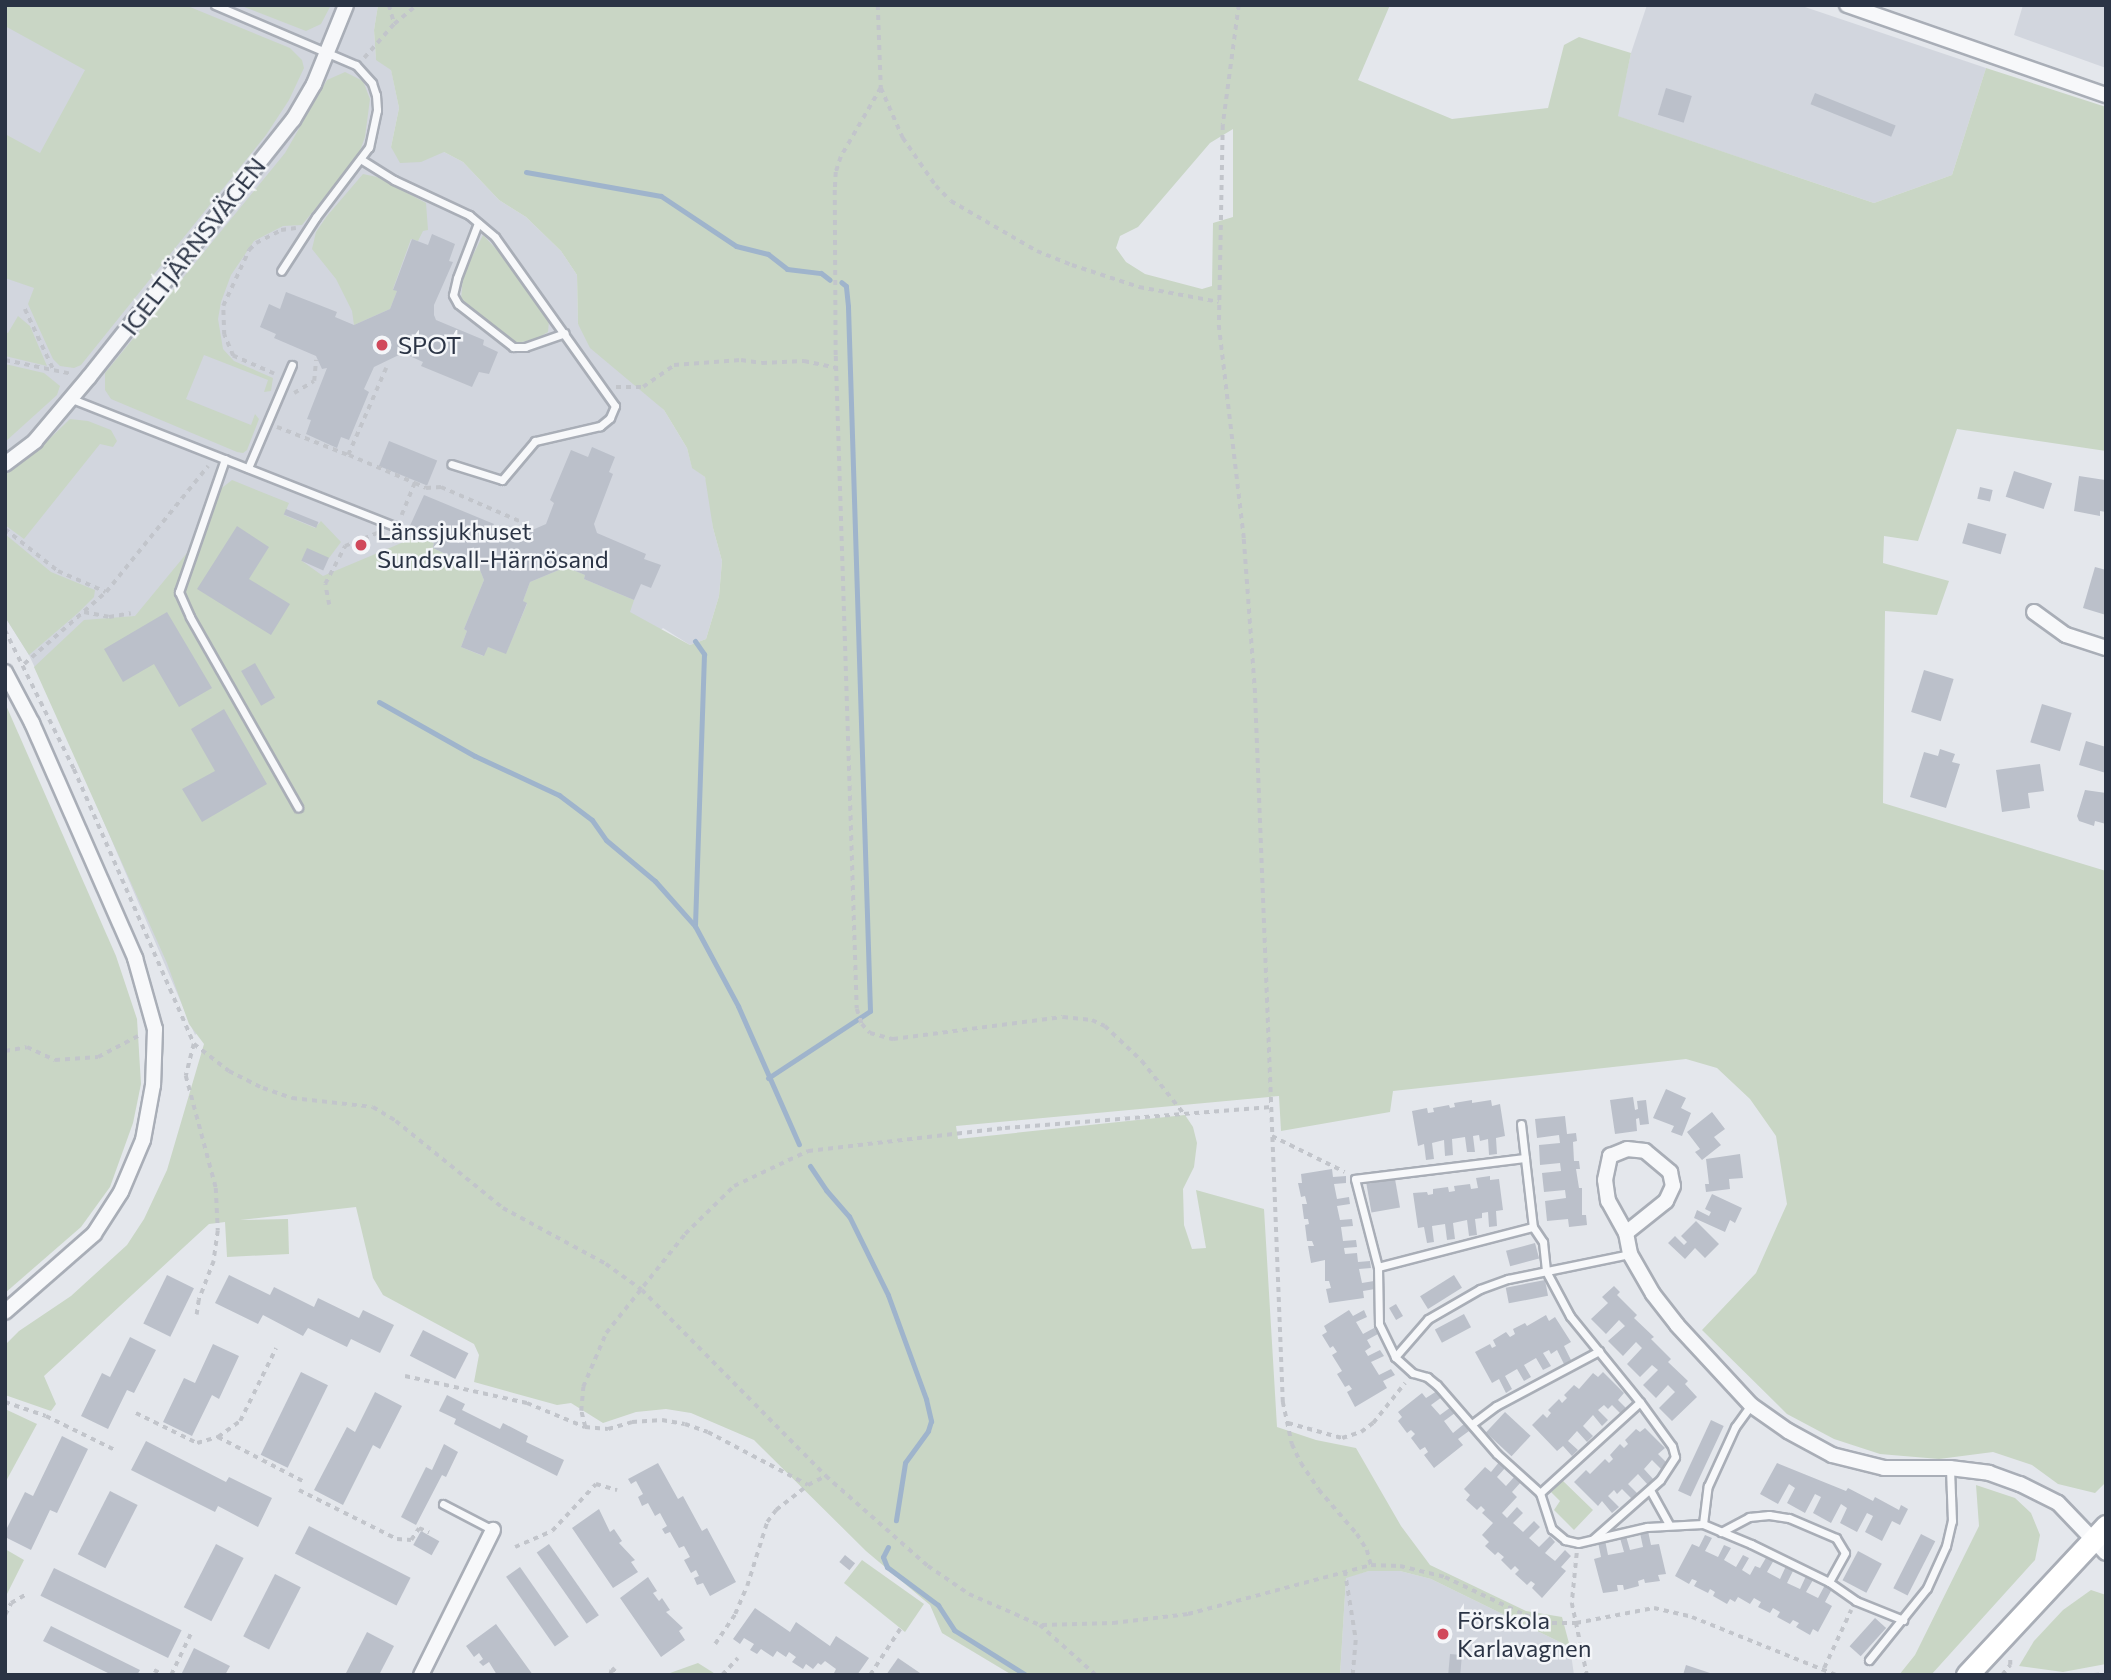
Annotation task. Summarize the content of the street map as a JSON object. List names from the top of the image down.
{
  "streets": {
    "street": ["IGELTJÄRNSVÄGEN"]
  },
  "places": ["SPOT", "Länssjukhuset Sundsvall-Härnösand", "Förskola Karlavagnen"]
}
